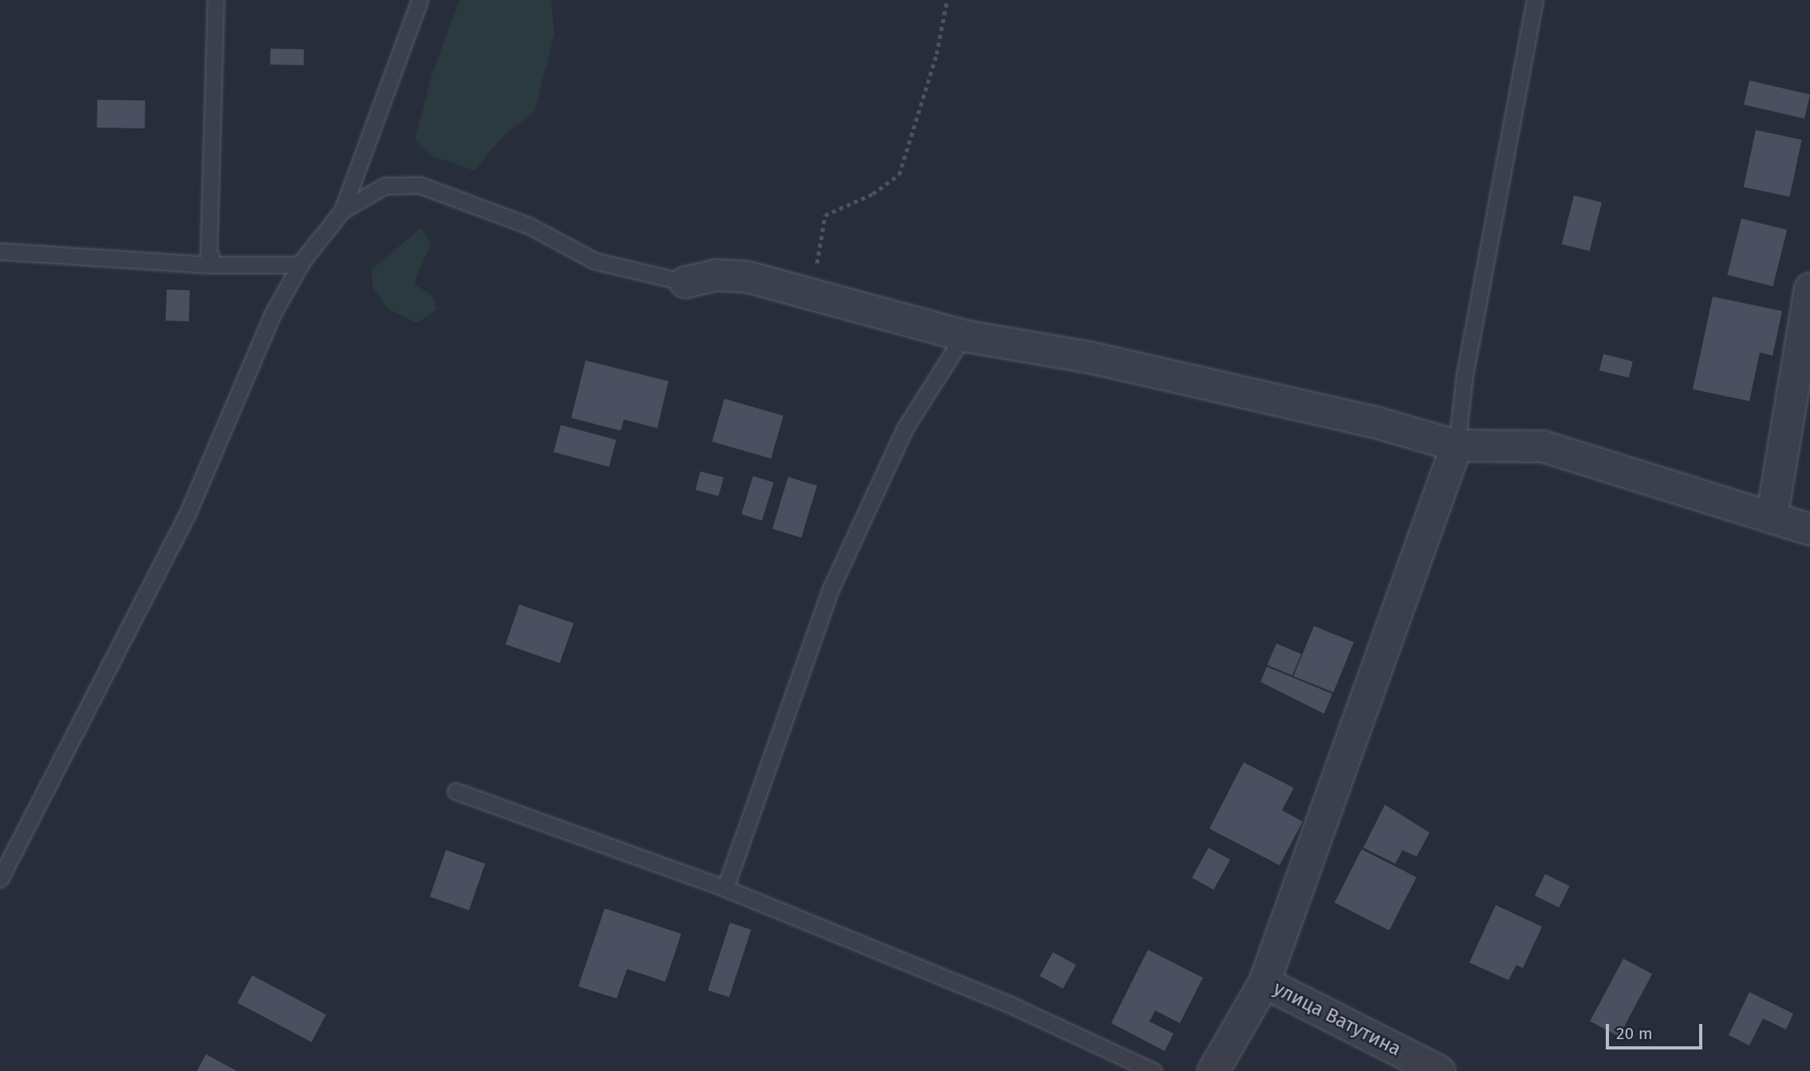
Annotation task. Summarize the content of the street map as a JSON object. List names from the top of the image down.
{
  "streets": {
    "street": ["улица Ватутина"]
  },
  "scale_bar": "20 m"
}
